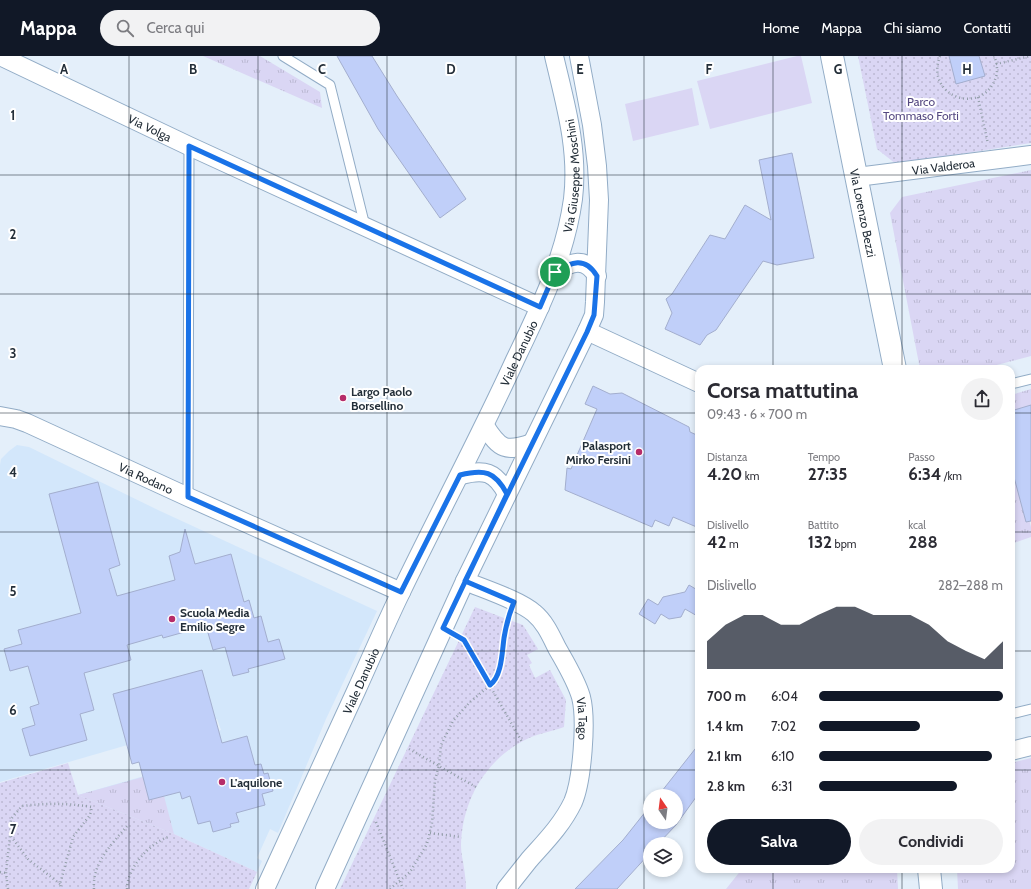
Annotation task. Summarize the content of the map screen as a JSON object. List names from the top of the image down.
{
  "streets": {
    "street": [
      "Via Volga",
      "Via Valderoa",
      "Via Giuseppe Moschini",
      "Via Lorenzo Bezzi",
      "Viale Danubio",
      "Via Rodano",
      "Via Tago"
    ]
  },
  "crossings": [
    ["Via Volga", "Viale Danubio"],
    ["Via Valderoa", "Via Lorenzo Bezzi"],
    ["Via Giuseppe Moschini", "Viale Danubio"],
    ["Viale Danubio", "Via Rodano"]
  ],
  "parks": ["Parco Tommaso Forti"],
  "places": [
    "Largo Paolo Borsellino",
    "Palasport Mirko Fersini",
    "Scuola Media Emilio Segre",
    "L'aquilone"
  ],
  "north": "top",
  "page": {
    "header": "Mappa",
    "search": "Cerca qui",
    "nav": [
      "Home",
      "Mappa",
      "Chi siamo",
      "Contatti"
    ],
    "heading": ["Corsa mattutina", "09:43 · 6 × 700 m"],
    "stats": [
      ["Distanza", "4.20 km"],
      ["Tempo", "27:35"],
      ["Passo", "6:34 /km"],
      ["Dislivello", "42 m"],
      ["Battito", "132 bpm"],
      ["kcal", "288"]
    ],
    "chart": ["Dislivello", "282–288 m"],
    "list": [
      {
        "name": "700 m",
        "note": "6:04"
      },
      {
        "name": "1.4 km",
        "note": "7:02"
      },
      {
        "name": "2.1 km",
        "note": "6:10"
      },
      {
        "name": "2.8 km",
        "note": "6:31"
      }
    ],
    "buttons": ["Salva", "Condividi"]
  },
  "grid": {
    "columns": [
      "A",
      "B",
      "C",
      "D",
      "E",
      "F",
      "G",
      "H"
    ],
    "rows": [
      "1",
      "2",
      "3",
      "4",
      "5",
      "6",
      "7"
    ]
  }
}
